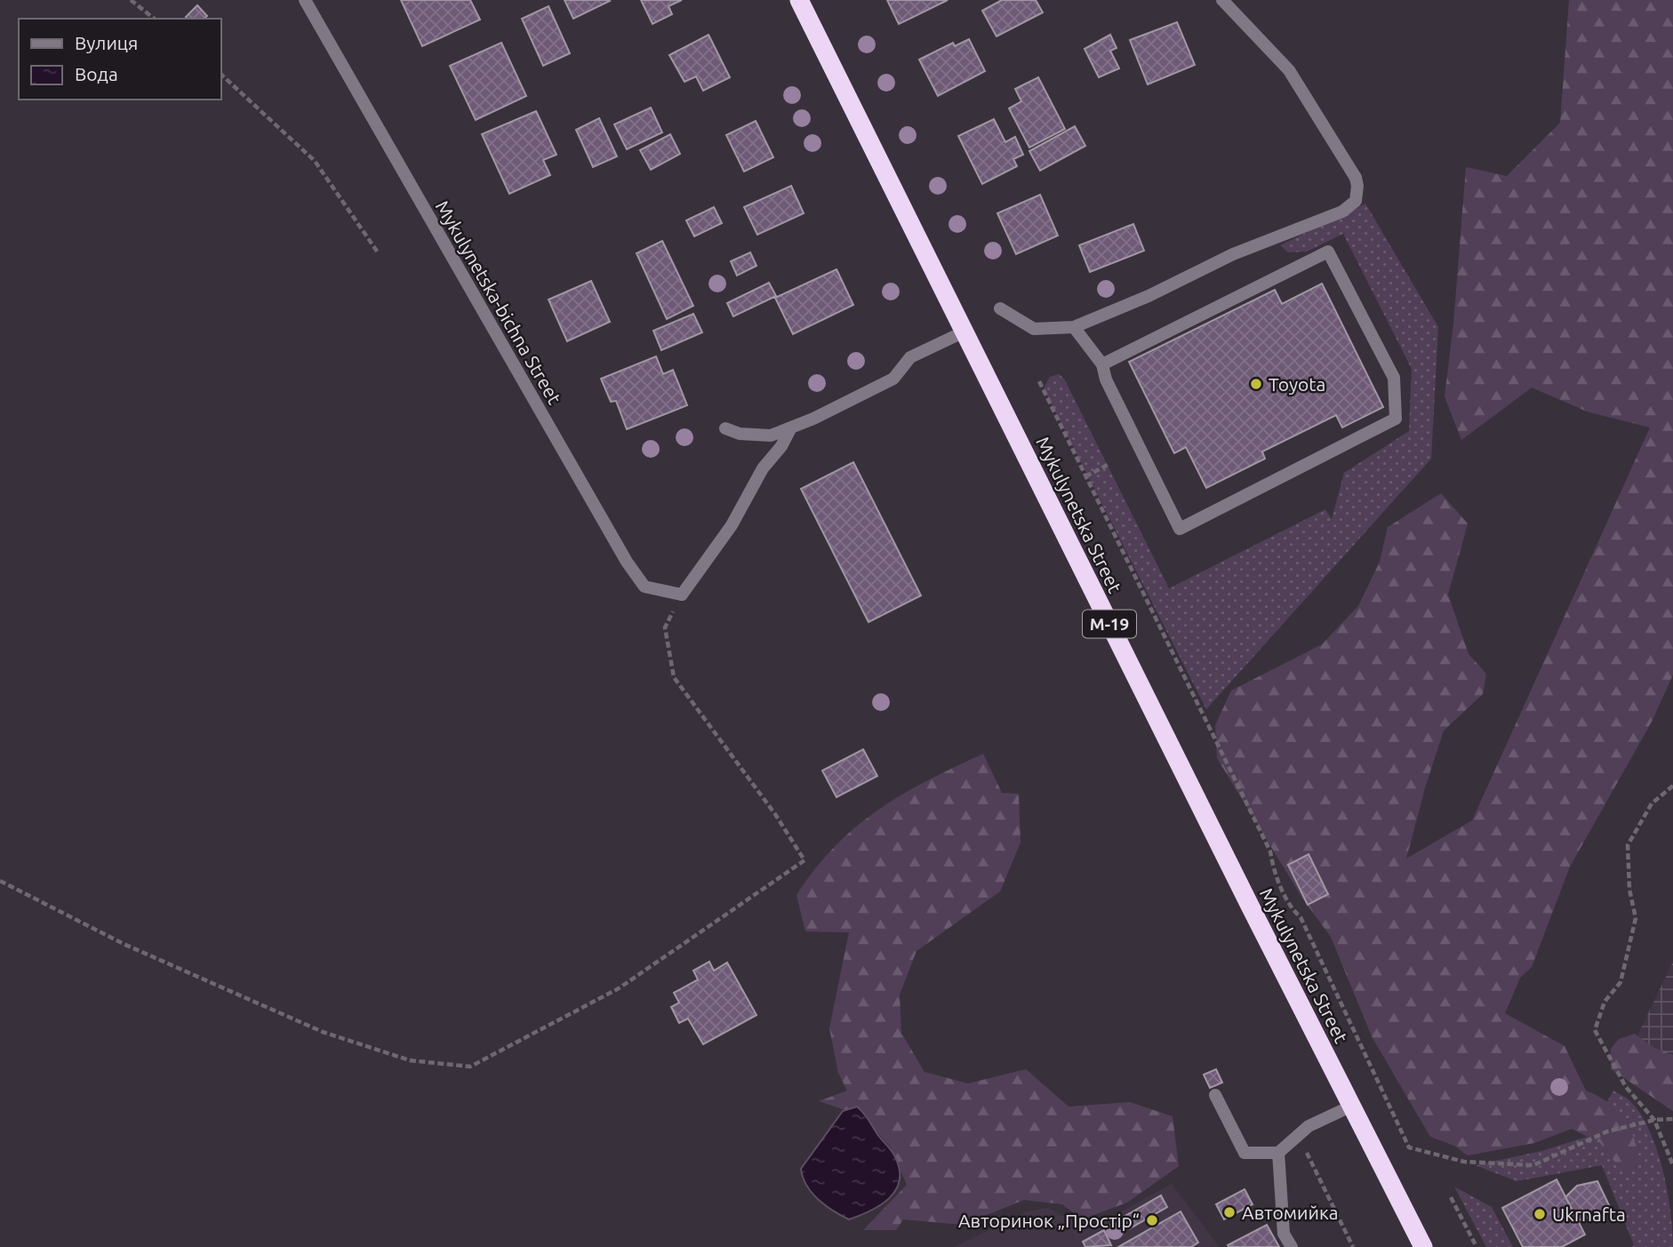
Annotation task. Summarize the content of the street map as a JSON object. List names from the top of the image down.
{
  "streets": {
    "highway": ["Mykulynetska Street", "М-19"],
    "street": ["Mykulynetska-bichna Street"]
  },
  "places": [
    "Toyota",
    "Автомийка",
    "Ukrnafta",
    "Авторинок „Простір“"
  ],
  "legend": ["Вулиця", "Вода"]
}
